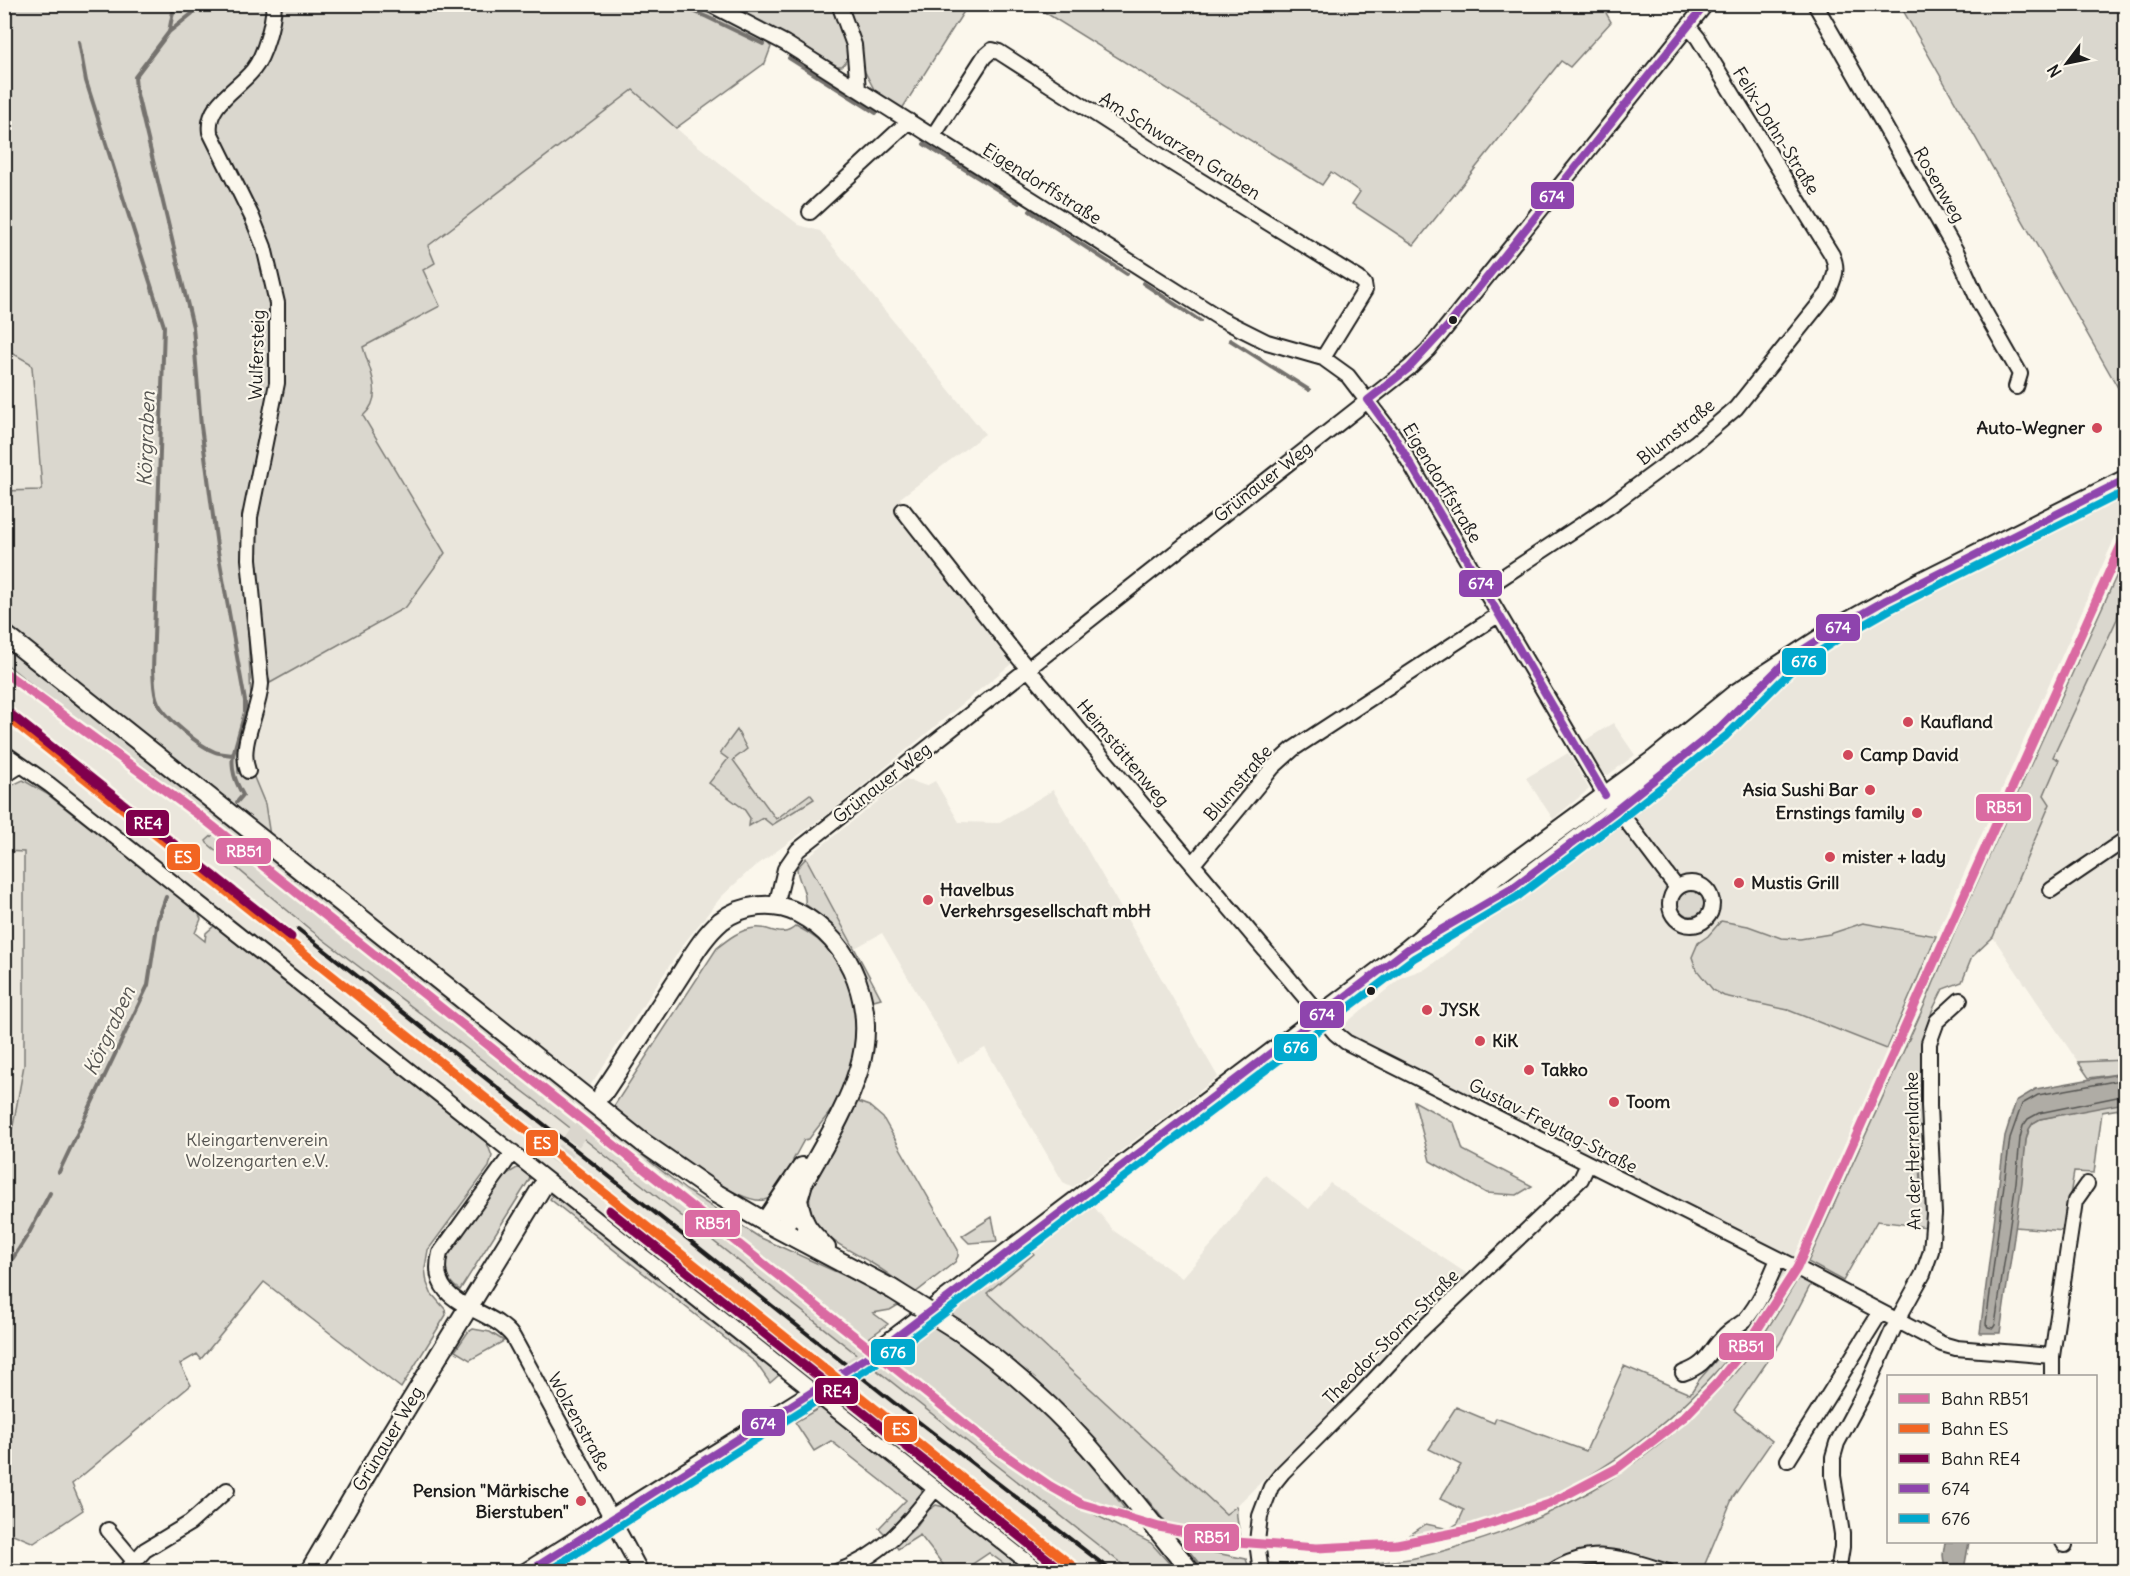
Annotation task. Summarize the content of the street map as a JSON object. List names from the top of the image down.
{
  "streets": {
    "main road": ["Grünauer Weg"],
    "street": [
      "Felix-Dahn-Straße",
      "Am Schwarzen Graben",
      "Eigendorffstraße",
      "Rosenweg",
      "Wulfersteig",
      "Blumstraße",
      "Heimstättenweg",
      "Gustav-Freytag-Straße",
      "An der Herrenlanke",
      "Theodor-Storm-Straße",
      "Wolzenstraße"
    ]
  },
  "crossings": [
    ["Felix-Dahn-Straße", "Blumstraße"],
    ["Felix-Dahn-Straße", "Grünauer Weg"],
    ["Am Schwarzen Graben", "Eigendorffstraße"],
    ["Eigendorffstraße", "Blumstraße"],
    ["Eigendorffstraße", "Grünauer Weg"],
    ["Blumstraße", "Heimstättenweg"],
    ["Grünauer Weg", "Heimstättenweg"],
    ["Grünauer Weg", "Wolzenstraße"],
    ["Heimstättenweg", "Gustav-Freytag-Straße"],
    ["Gustav-Freytag-Straße", "An der Herrenlanke"],
    ["Gustav-Freytag-Straße", "Theodor-Storm-Straße"]
  ],
  "water": ["Körgraben"],
  "parks": ["Kleingartenverein Wolzengarten e.V."],
  "places": [
    "Auto-Wegner",
    "Kaufland",
    "Camp David",
    "Asia Sushi Bar",
    "Ernstings family",
    "mister + lady",
    "Mustis Grill",
    "Havelbus Verkehrsgesellschaft mbH",
    "JYSK",
    "KiK",
    "Takko",
    "Toom",
    "Pension \"Märkische Bierstuben\""
  ],
  "lines": [
    "transit line 674",
    "transit line 676",
    "rail line RB51",
    "rail line RE4",
    "rail line ES"
  ],
  "legend": [
    "Bahn RB51",
    "Bahn ES",
    "Bahn RE4",
    "674",
    "676"
  ],
  "north": "bottom left"
}
